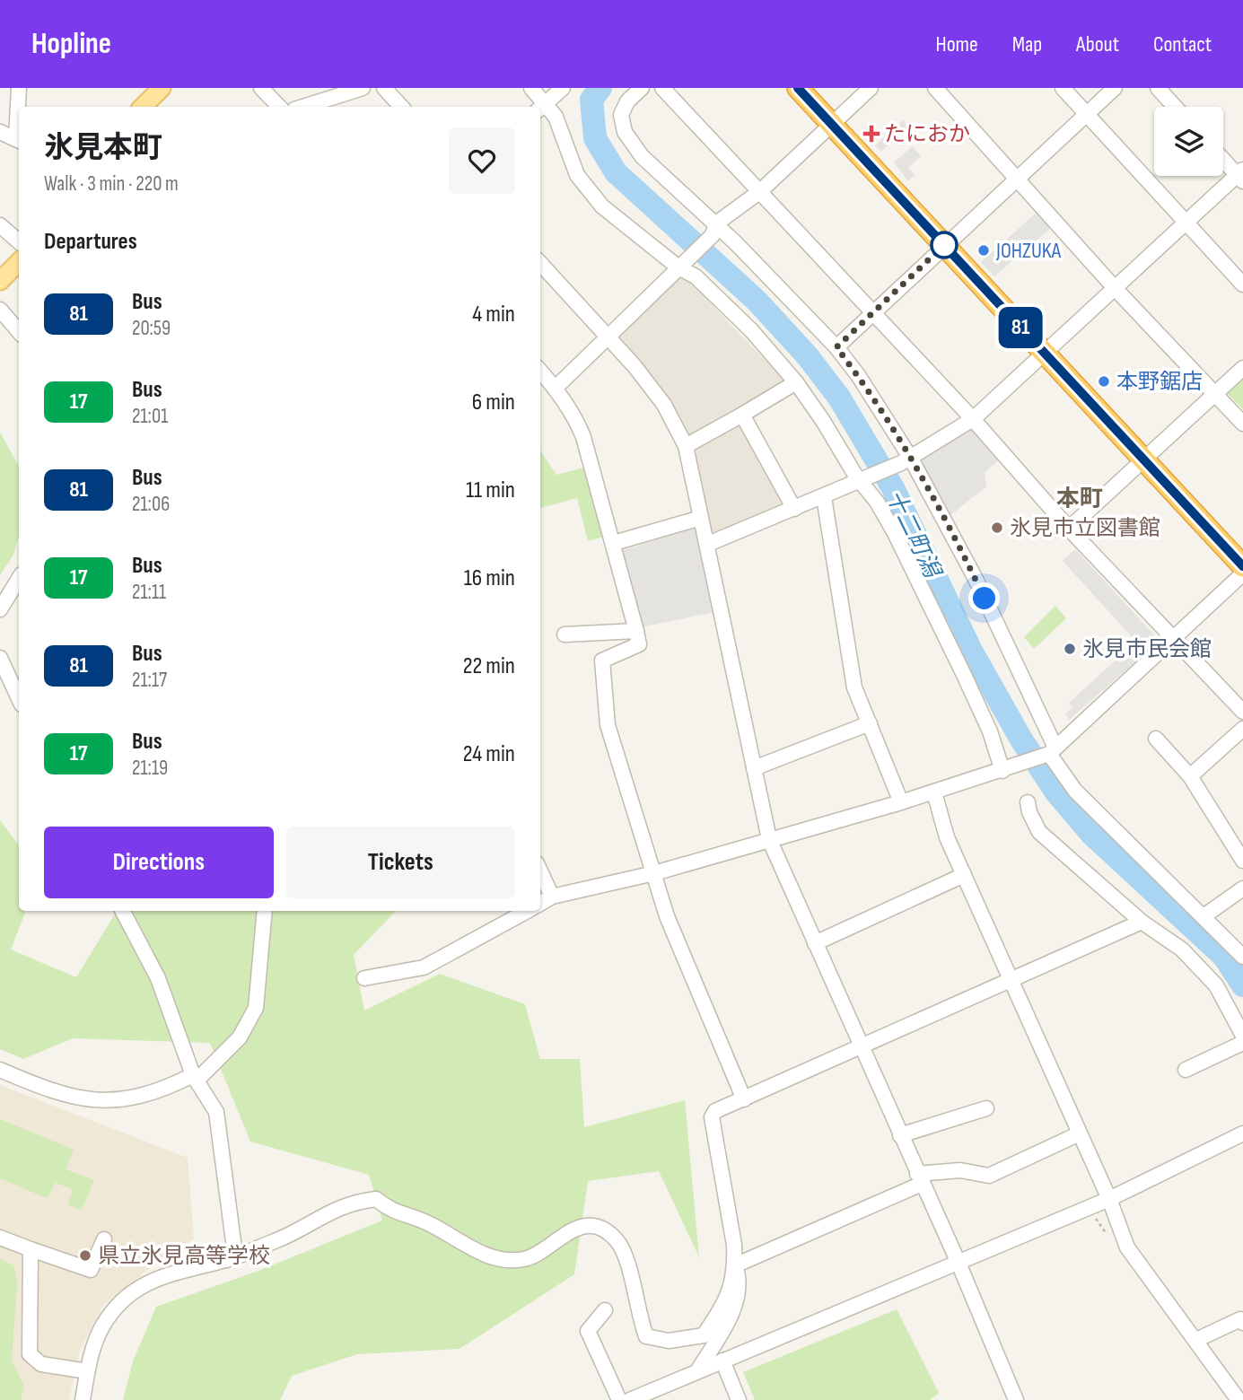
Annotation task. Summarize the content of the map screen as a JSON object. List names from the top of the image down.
{
  "districts": ["本町"],
  "water": ["十二町潟"],
  "places": {
    "health": ["たにおか"],
    "other": [
      "JOHZUKA",
      "本野鋸店",
      "氷見市立図書館",
      "氷見市民会館",
      "県立氷見高等学校"
    ]
  },
  "lines": ["bus line 81"],
  "page": {
    "header": "Hopline",
    "nav": [
      "Home",
      "Map",
      "About",
      "Contact"
    ],
    "on_map": "81",
    "heading": [
      ["氷見本町", "Walk · 3 min · 220 m"],
      "Departures"
    ],
    "list": [
      {
        "mark": "81",
        "name": "Bus",
        "note": "20:59",
        "value": "4 min"
      },
      {
        "mark": "17",
        "name": "Bus",
        "note": "21:01",
        "value": "6 min"
      },
      {
        "mark": "81",
        "name": "Bus",
        "note": "21:06",
        "value": "11 min"
      },
      {
        "mark": "17",
        "name": "Bus",
        "note": "21:11",
        "value": "16 min"
      },
      {
        "mark": "81",
        "name": "Bus",
        "note": "21:17",
        "value": "22 min"
      },
      {
        "mark": "17",
        "name": "Bus",
        "note": "21:19",
        "value": "24 min"
      }
    ],
    "buttons": ["Directions", "Tickets"]
  }
}
